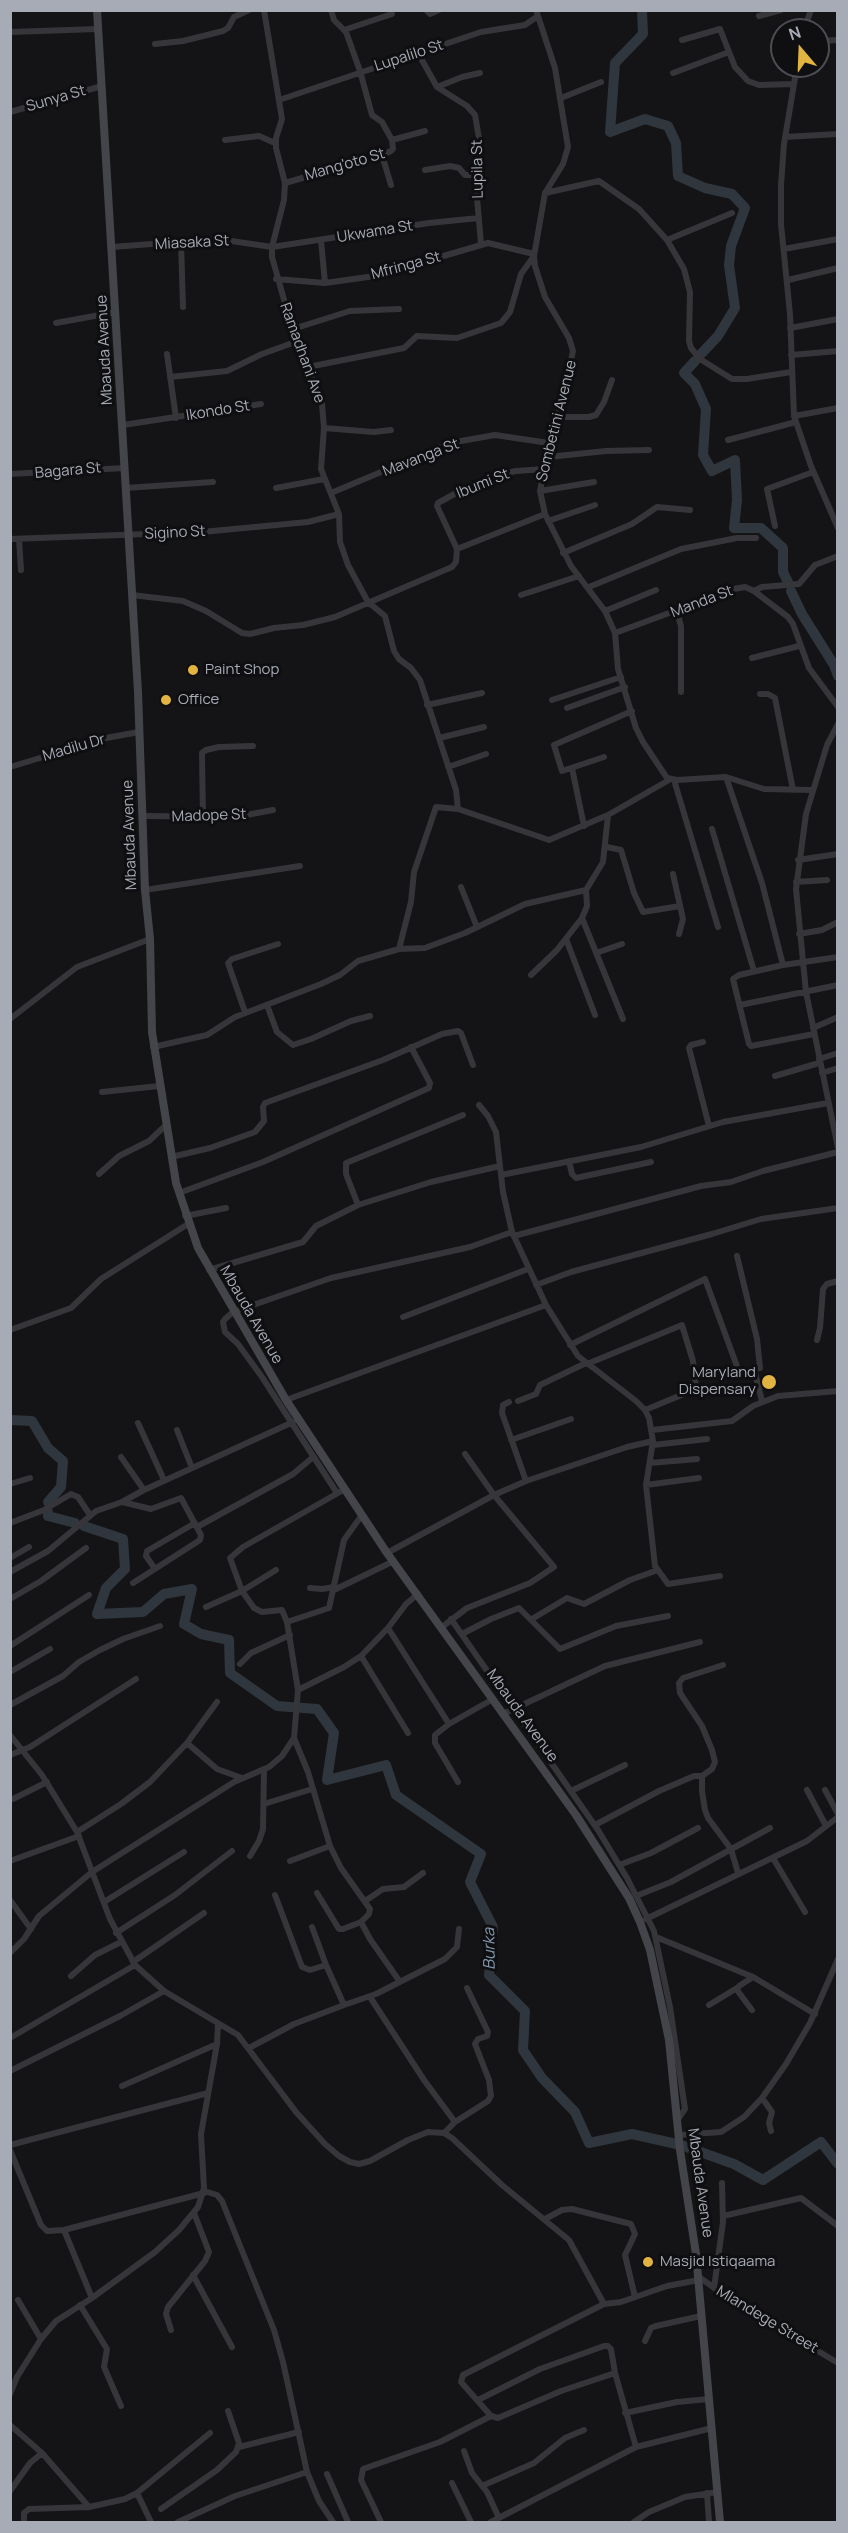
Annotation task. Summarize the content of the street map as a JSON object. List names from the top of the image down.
{
  "streets": {
    "street": [
      "Lupalilo St",
      "Sunya St",
      "Mang'oto St",
      "Lupila St",
      "Ukwama St",
      "Miasaka St",
      "Mfringa St",
      "Mbauda Avenue",
      "Ramadhani Ave",
      "Ikondo St",
      "Sombetini Avenue",
      "Mavanga St",
      "Bagara St",
      "Ibumi St",
      "Sigino St",
      "Manda St",
      "Madilu Dr",
      "Madope St",
      "Mlandege Street"
    ]
  },
  "crossings": [
    ["Lupalilo St", "Mang'oto St"],
    ["Lupalilo St", "Ramadhani Ave"],
    ["Lupalilo St", "Sombetini Avenue"],
    ["Sunya St", "Mbauda Avenue"],
    ["Mang'oto St", "Ramadhani Ave"],
    ["Lupila St", "Ukwama St"],
    ["Lupila St", "Mfringa St"],
    ["Ukwama St", "Miasaka St"],
    ["Ukwama St", "Ramadhani Ave"],
    ["Miasaka St", "Mbauda Avenue"],
    ["Miasaka St", "Ramadhani Ave"],
    ["Mfringa St", "Ramadhani Ave"],
    ["Mfringa St", "Sombetini Avenue"],
    ["Mbauda Avenue", "Ikondo St"],
    ["Mbauda Avenue", "Bagara St"],
    ["Mbauda Avenue", "Sigino St"],
    ["Mbauda Avenue", "Madilu Dr"],
    ["Mbauda Avenue", "Madope St"],
    ["Mbauda Avenue", "Mlandege Street"],
    ["Ramadhani Ave", "Mavanga St"],
    ["Ramadhani Ave", "Sigino St"],
    ["Sombetini Avenue", "Mavanga St"],
    ["Sombetini Avenue", "Ibumi St"],
    ["Sombetini Avenue", "Manda St"]
  ],
  "water": ["Burka"],
  "places": [
    "Paint Shop",
    "Office",
    "Maryland Dispensary",
    "Masjid Istiqaama"
  ],
  "north": "top"
}
